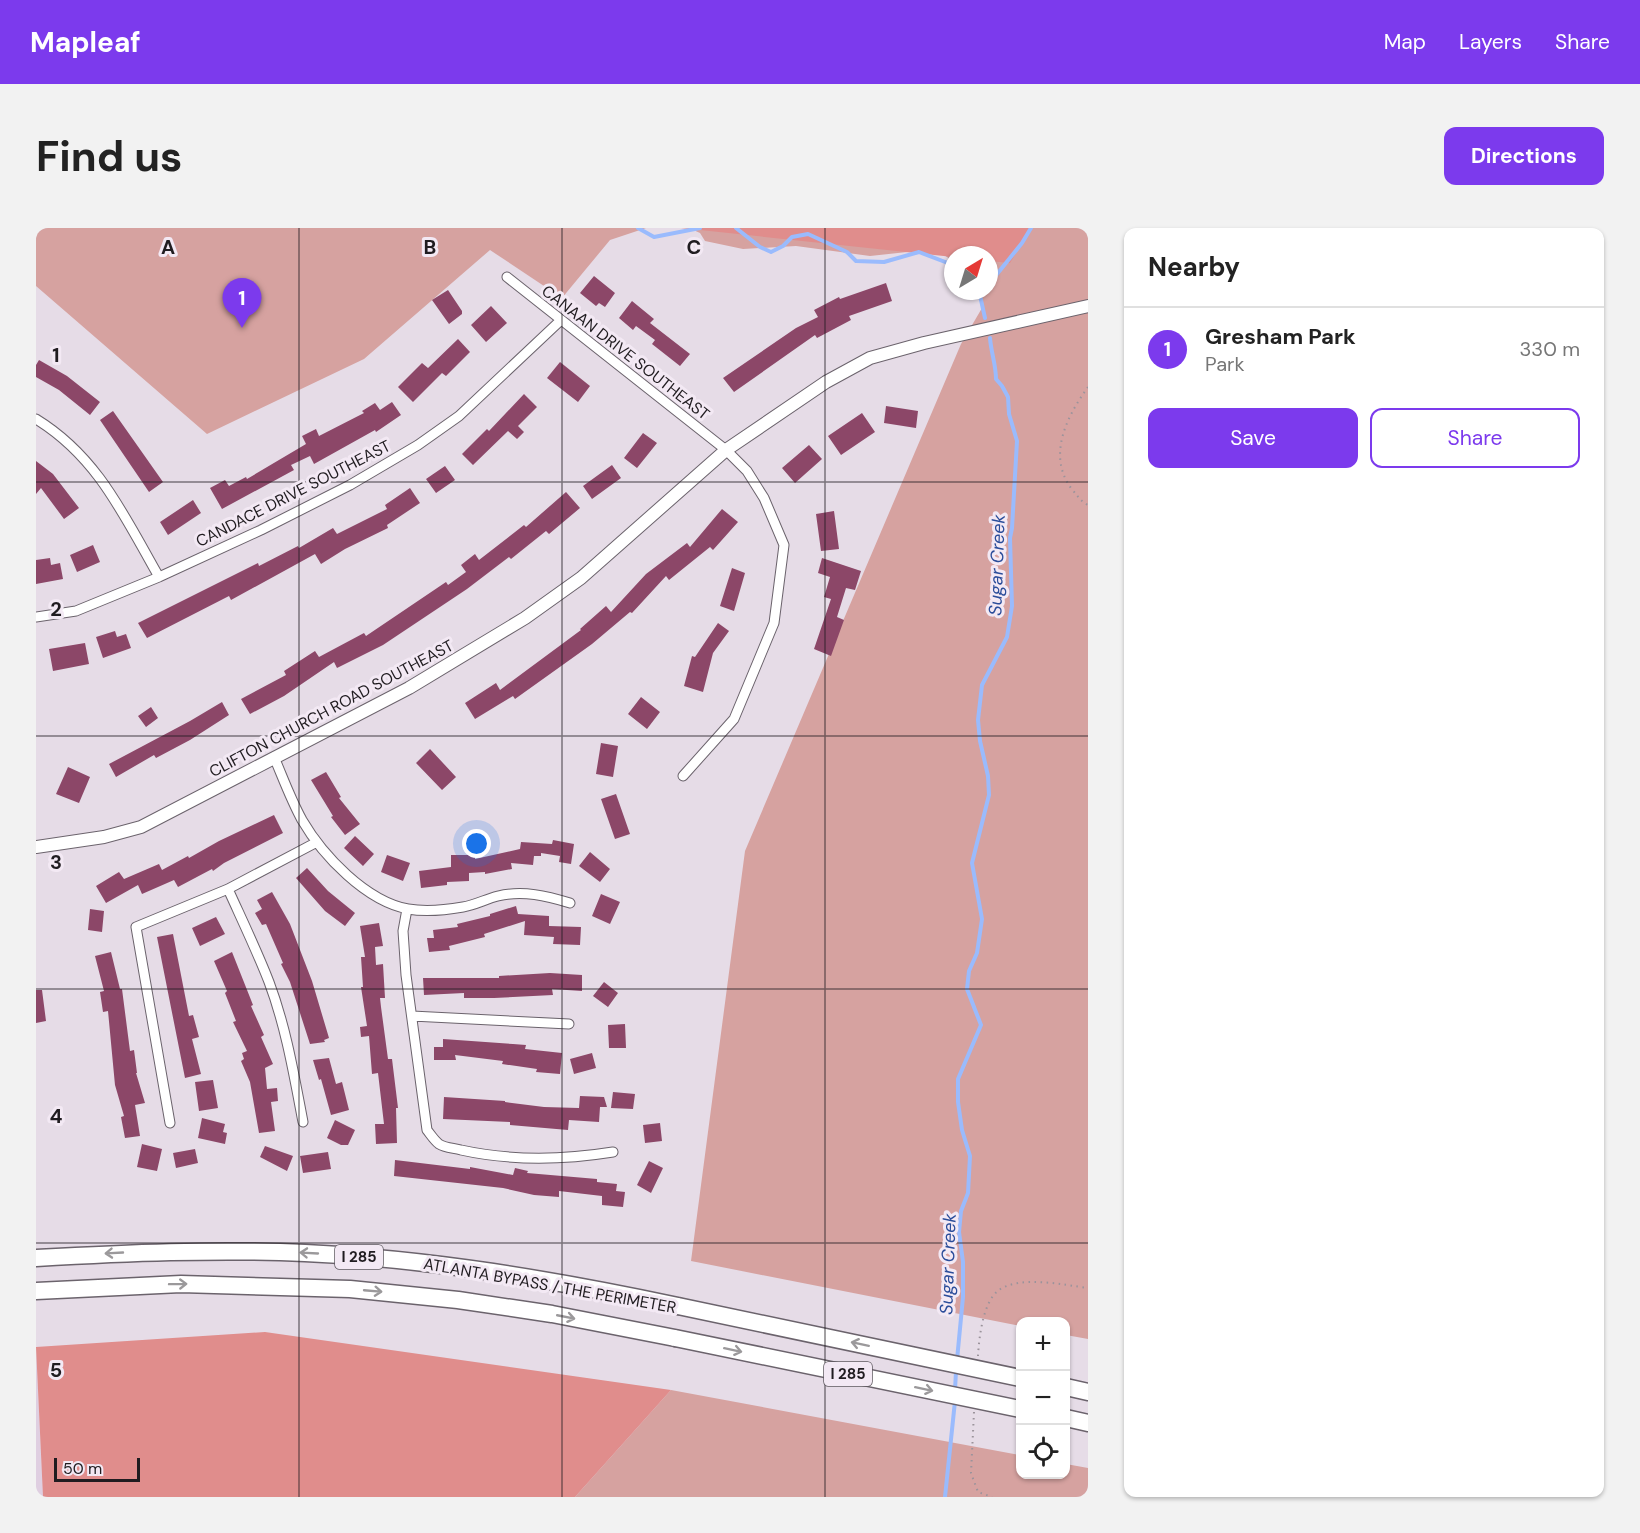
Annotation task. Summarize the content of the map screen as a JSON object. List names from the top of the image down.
{
  "streets": {
    "highway": ["I 285", "ATLANTA BYPASS / THE PERIMETER"],
    "street": ["CANAAN DRIVE SOUTHEAST", "CANDACE DRIVE SOUTHEAST", "CLIFTON CHURCH ROAD SOUTHEAST"]
  },
  "crossings": [
    ["CANAAN DRIVE SOUTHEAST", "CANDACE DRIVE SOUTHEAST"],
    ["CANAAN DRIVE SOUTHEAST", "CLIFTON CHURCH ROAD SOUTHEAST"]
  ],
  "water": ["Sugar Creek"],
  "scale_bar": "50 m",
  "north": "top right",
  "page": {
    "header": "Mapleaf",
    "nav": ["Map", "Layers", "Share"],
    "buttons": [
      "Directions",
      ["Save", "Share"]
    ],
    "title": "Find us",
    "heading": "Nearby",
    "pins": "1",
    "list": [
      {
        "mark": "1",
        "name": "Gresham Park",
        "note": "Park",
        "value": "330 m"
      }
    ],
    "map_buttons": ["+", "−"],
    "scale": "50 m"
  },
  "grid": {
    "columns": ["A", "B", "C"],
    "rows": [
      "1",
      "2",
      "3",
      "4",
      "5"
    ]
  }
}
